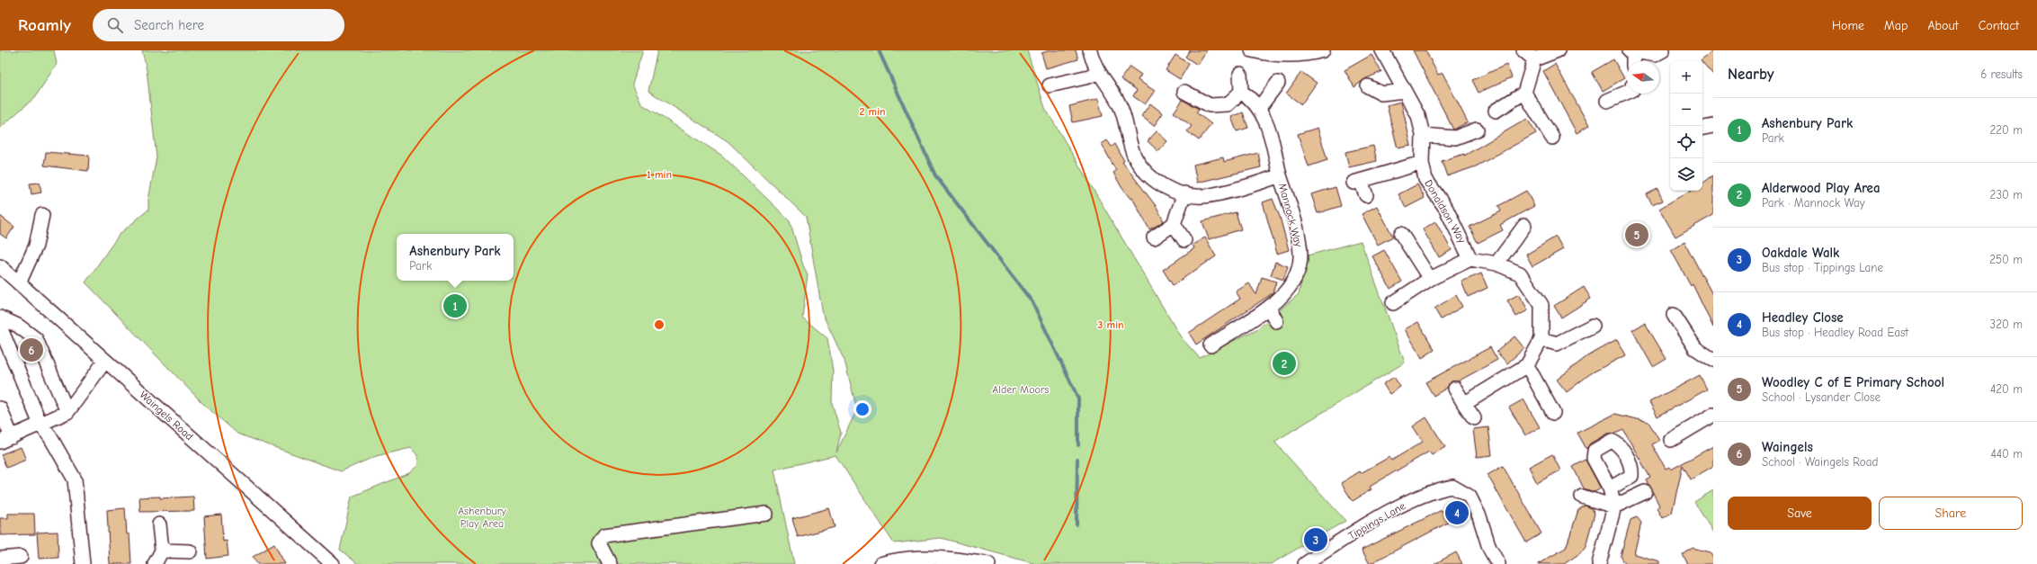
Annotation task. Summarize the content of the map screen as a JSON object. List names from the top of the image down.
{
  "streets": {
    "street": [
      "Donaldson Way",
      "Mannock Way",
      "Waingels Road",
      "Tippings Lane"
    ]
  },
  "parks": ["Alder Moors", "Ashenbury Play Area"],
  "north": "left",
  "page": {
    "header": "Roamly",
    "search": "Search here",
    "nav": [
      "Home",
      "Map",
      "About",
      "Contact"
    ],
    "heading": ["Nearby", "6 results"],
    "map_buttons": ["+", "−"],
    "list": [
      {
        "mark": "1",
        "name": "Ashenbury Park",
        "note": "Park",
        "value": "220 m"
      },
      {
        "mark": "2",
        "name": "Alderwood Play Area",
        "note": "Park · Mannock Way",
        "value": "230 m"
      },
      {
        "mark": "3",
        "name": "Oakdale Walk",
        "note": "Bus stop · Tippings Lane",
        "value": "250 m"
      },
      {
        "mark": "4",
        "name": "Headley Close",
        "note": "Bus stop · Headley Road East",
        "value": "320 m"
      },
      {
        "mark": "5",
        "name": "Woodley C of E Primary School",
        "note": "School · Lysander Close",
        "value": "420 m"
      },
      {
        "mark": "6",
        "name": "Waingels",
        "note": "School · Waingels Road",
        "value": "440 m"
      }
    ],
    "pins": [
      "5",
      "1",
      "6",
      "2",
      "4",
      "3"
    ],
    "popup": ["Ashenbury Park", "Park"],
    "buttons": ["Save", "Share"]
  },
  "rings": ["2 min", "1 min", "3 min"]
}
